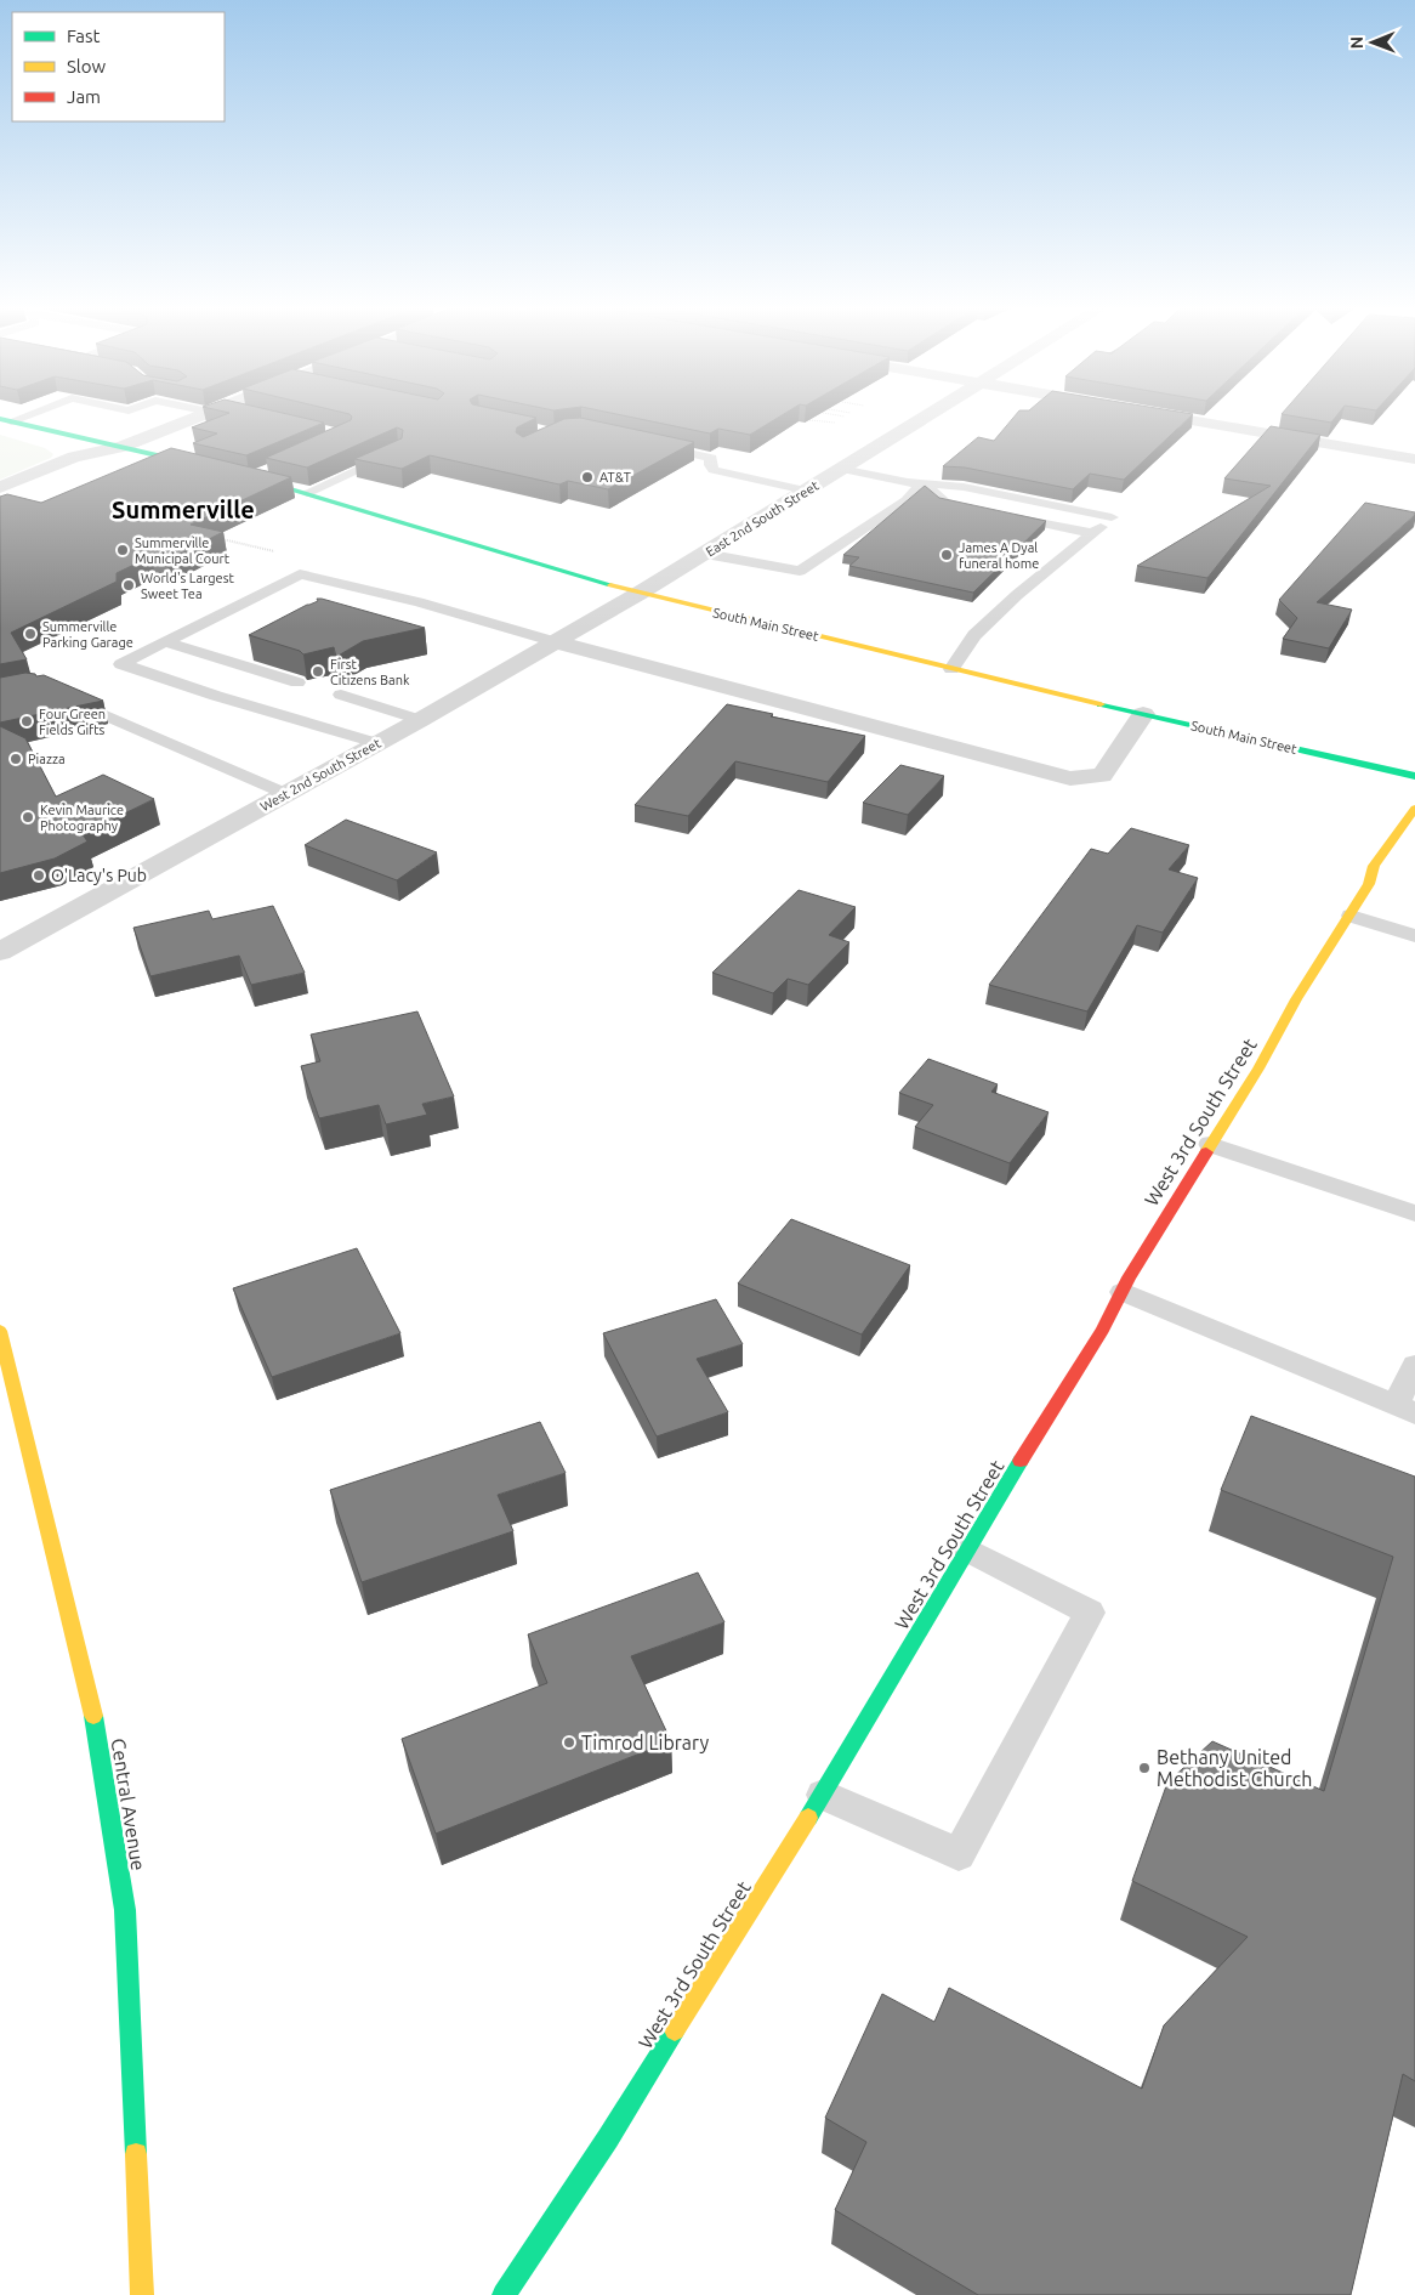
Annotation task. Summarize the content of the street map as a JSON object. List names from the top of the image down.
{
  "streets": {
    "street": [
      "East 2nd South Street",
      "South Main Street",
      "West 2nd South Street",
      "West 3rd South Street",
      "Central Avenue"
    ]
  },
  "crossings": [
    ["East 2nd South Street", "South Main Street"],
    ["East 2nd South Street", "West 2nd South Street"],
    ["South Main Street", "West 2nd South Street"]
  ],
  "districts": ["Summerville"],
  "places": [
    "AT&T",
    "Summerville Municipal Court",
    "James A Dyal funeral home",
    "World's Largest Sweet Tea",
    "Summerville Parking Garage",
    "First Citizens Bank",
    "Four Green Fields Gifts",
    "Piazza",
    "Kevin Maurice Photography",
    "O'Lacy's Pub",
    "Timrod Library",
    "Bethany United Methodist Church"
  ],
  "legend": ["Fast", "Slow", "Jam"],
  "north": "left"
}
